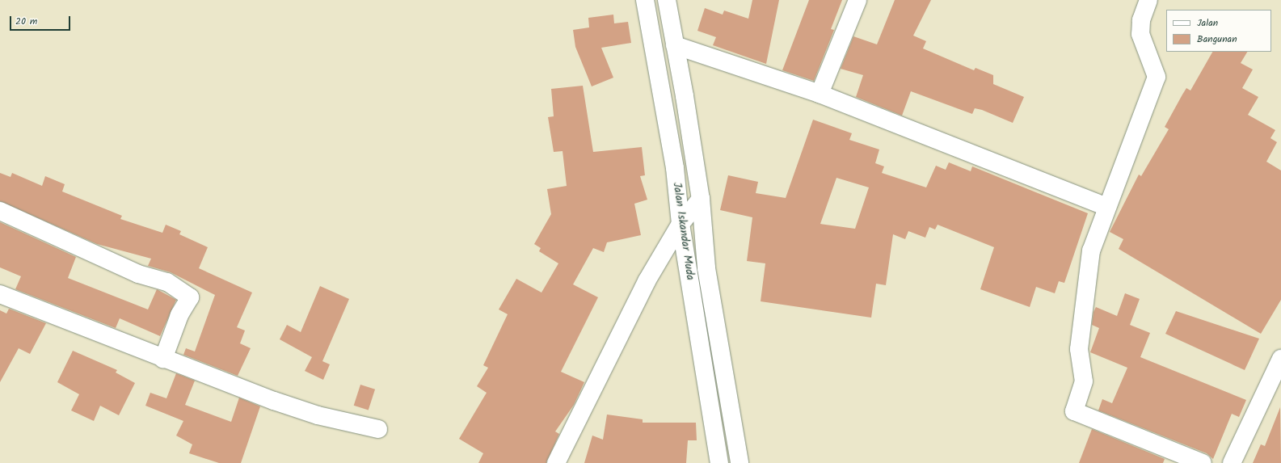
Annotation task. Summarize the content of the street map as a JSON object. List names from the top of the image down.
{
  "streets": {
    "main road": ["Jalan Iskandar Muda"]
  },
  "legend": ["Jalan", "Bangunan"],
  "scale_bar": "20 m"
}
